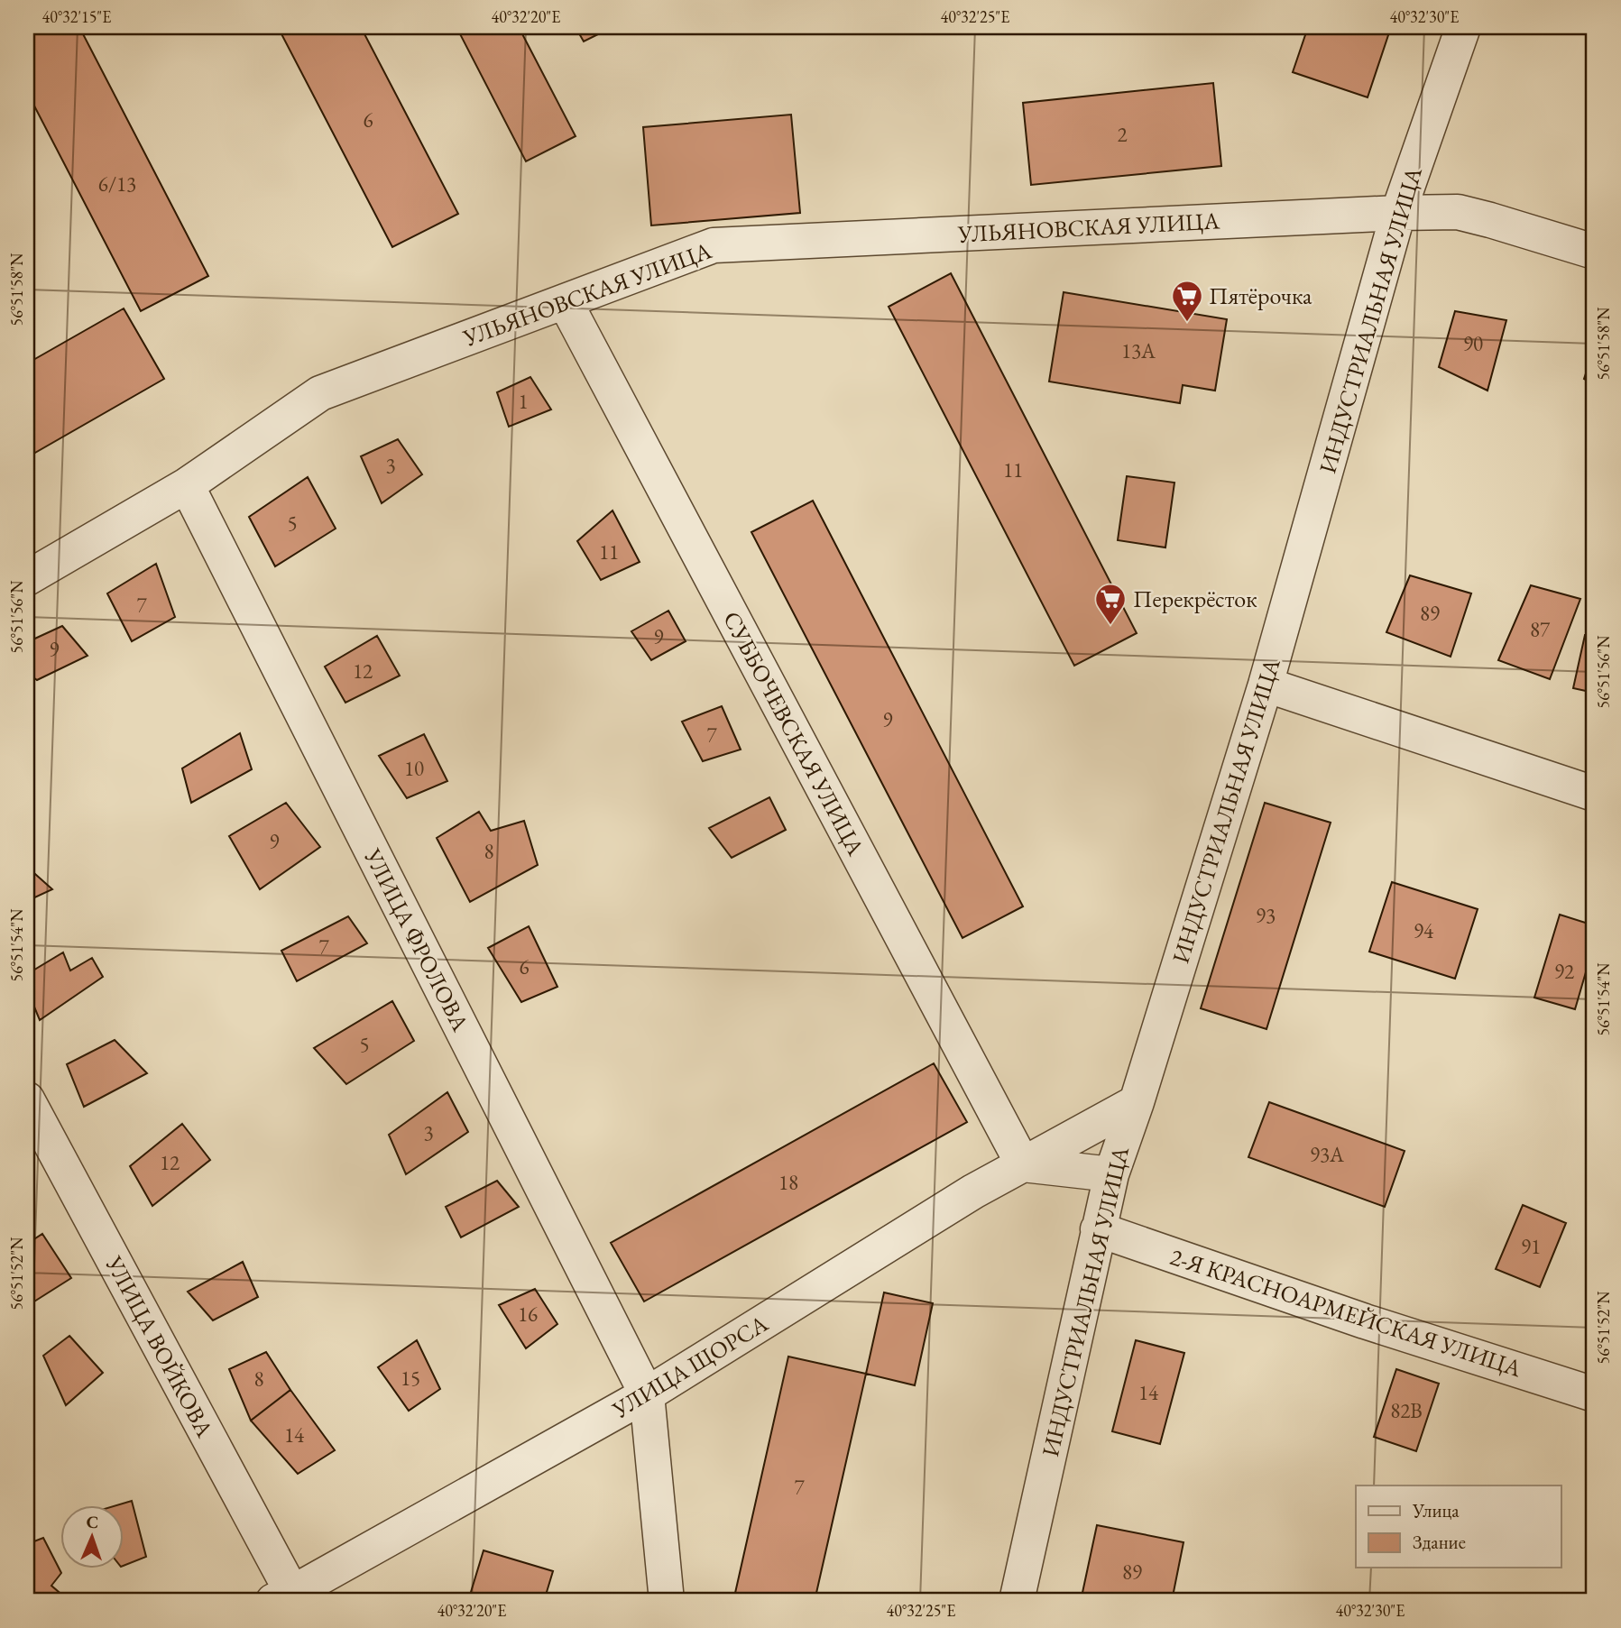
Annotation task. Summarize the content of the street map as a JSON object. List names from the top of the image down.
{
  "streets": {
    "street": [
      "УЛЬЯНОВСКАЯ УЛИЦА",
      "ИНДУСТРИАЛЬНАЯ УЛИЦА",
      "СУББОЧЕВСКАЯ УЛИЦА",
      "УЛИЦА ФРОЛОВА",
      "2-Я КРАСНОАРМЕЙСКАЯ УЛИЦА",
      "УЛИЦА ВОЙКОВА",
      "УЛИЦА ЩОРСА"
    ]
  },
  "crossings": [
    ["УЛЬЯНОВСКАЯ УЛИЦА", "ИНДУСТРИАЛЬНАЯ УЛИЦА"],
    ["УЛЬЯНОВСКАЯ УЛИЦА", "СУББОЧЕВСКАЯ УЛИЦА"],
    ["УЛЬЯНОВСКАЯ УЛИЦА", "УЛИЦА ФРОЛОВА"],
    ["ИНДУСТРИАЛЬНАЯ УЛИЦА", "2-Я КРАСНОАРМЕЙСКАЯ УЛИЦА"],
    ["ИНДУСТРИАЛЬНАЯ УЛИЦА", "УЛИЦА ЩОРСА"],
    ["СУББОЧЕВСКАЯ УЛИЦА", "УЛИЦА ЩОРСА"],
    ["УЛИЦА ФРОЛОВА", "УЛИЦА ЩОРСА"],
    ["УЛИЦА ВОЙКОВА", "УЛИЦА ЩОРСА"]
  ],
  "places": {
    "supermarket": ["Пятёрочка", "Перекрёсток"]
  },
  "house_numbers": [
    "6",
    "2",
    "6/13",
    "90",
    "13А",
    "1",
    "3",
    "11",
    "5",
    "11",
    "7",
    "89",
    "87",
    "9",
    "9",
    "12",
    "9",
    "7",
    "10",
    "9",
    "8",
    "93",
    "94",
    "7",
    "6",
    "92",
    "5",
    "3",
    "93А",
    "12",
    "18",
    "91",
    "16",
    "15",
    "8",
    "14",
    "82В",
    "14",
    "7",
    "89"
  ],
  "legend": ["Улица", "Здание"],
  "north": "top",
  "coordinates": [
    "40°32'15\"E",
    "40°32'20\"E",
    "40°32'25\"E",
    "40°32'30\"E",
    "56°51'58\"N",
    "56°51'56\"N",
    "56°51'54\"N",
    "56°51'52\"N"
  ]
}
